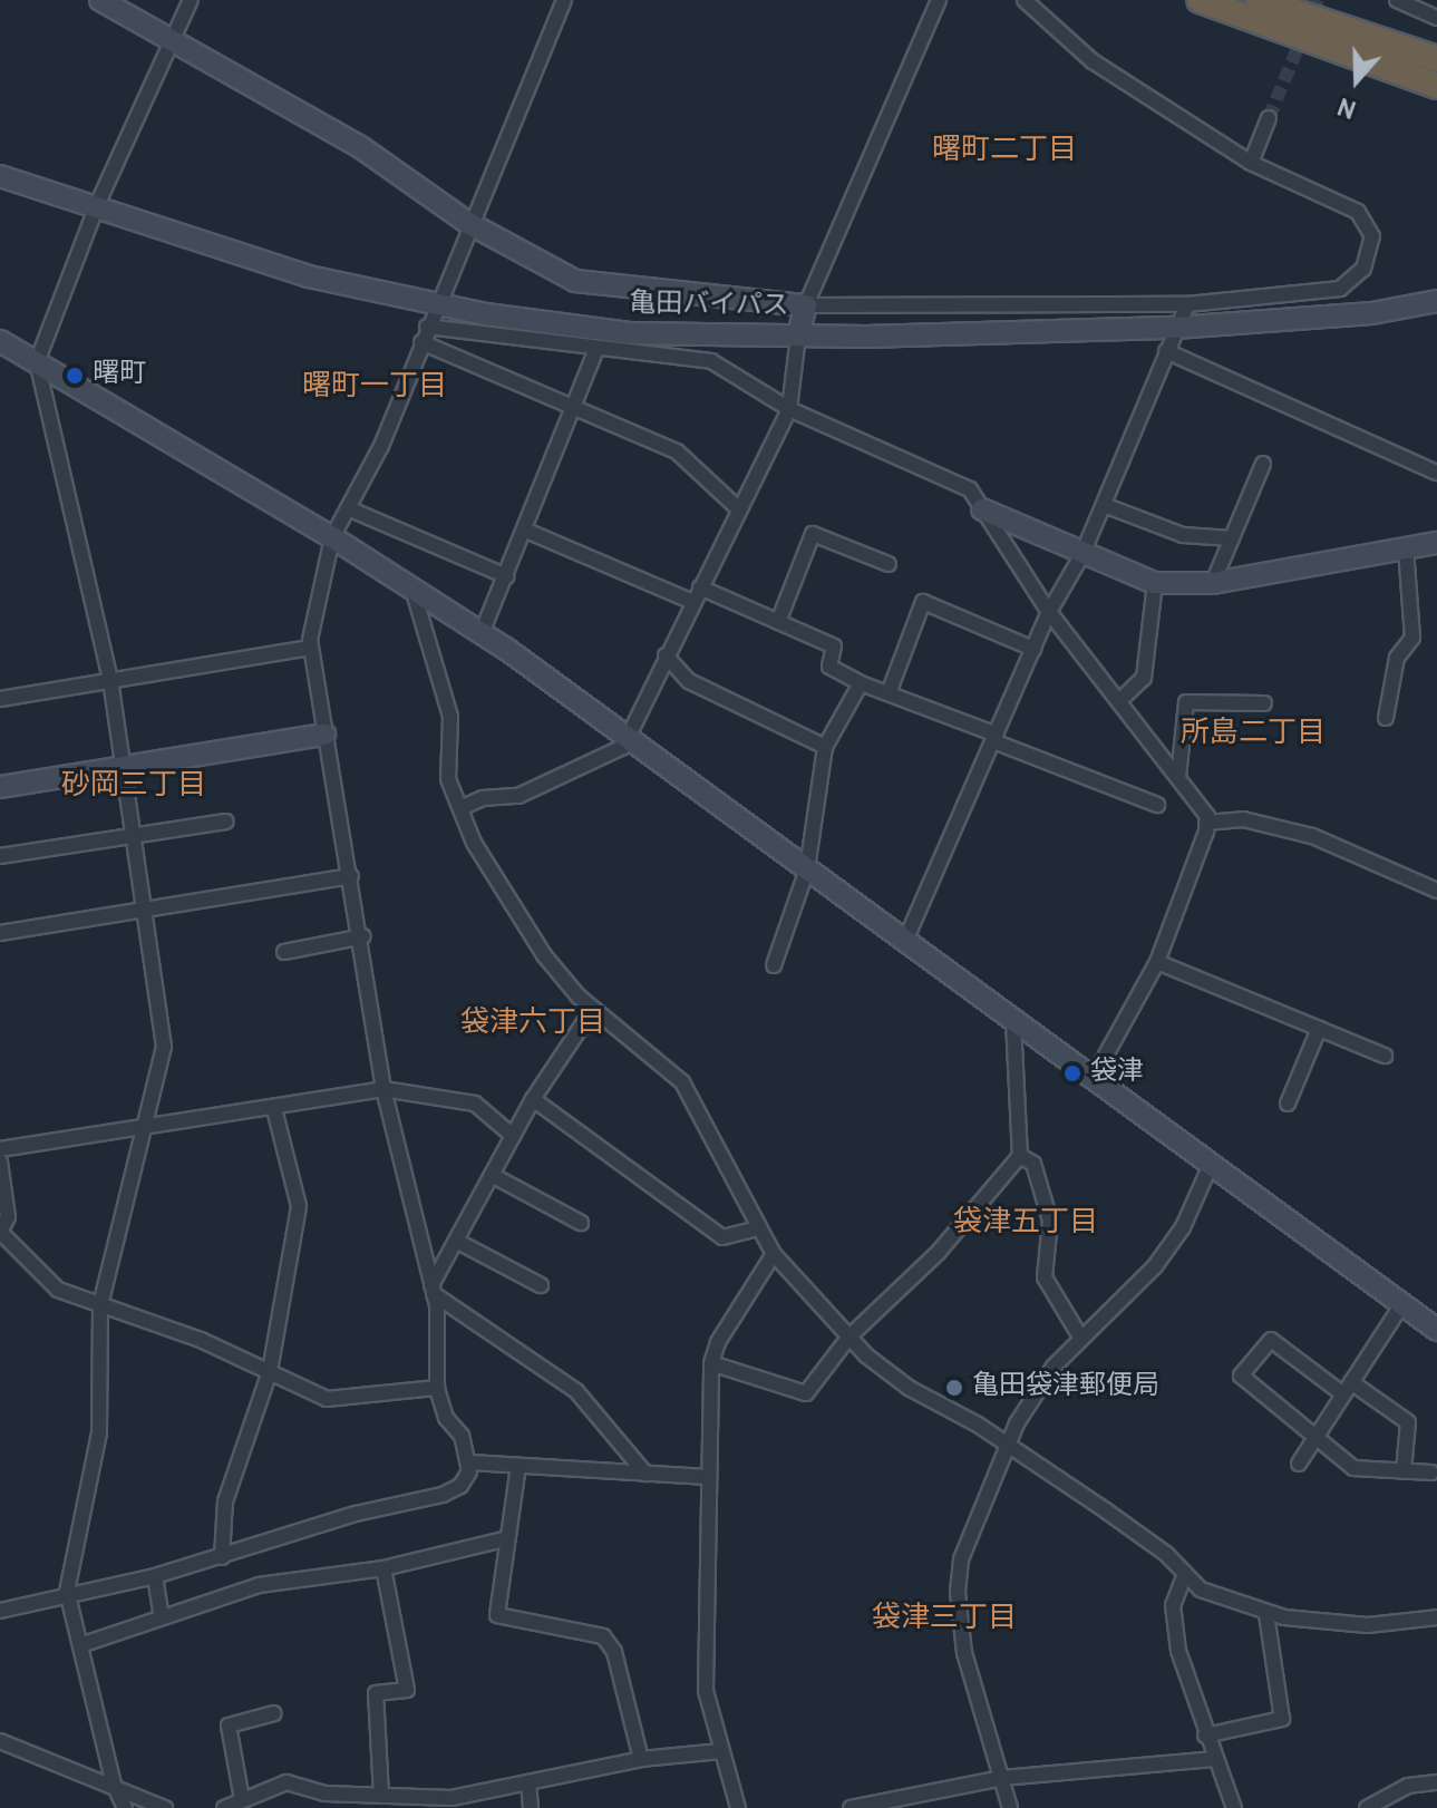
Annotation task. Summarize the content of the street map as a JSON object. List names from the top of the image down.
{
  "streets": {
    "street": ["亀田バイパス"]
  },
  "districts": [
    "曙町二丁目",
    "曙町一丁目",
    "所島二丁目",
    "砂岡三丁目",
    "袋津六丁目",
    "袋津五丁目",
    "袋津三丁目"
  ],
  "places": ["曙町", "袋津", "亀田袋津郵便局"],
  "north": "bottom"
}
